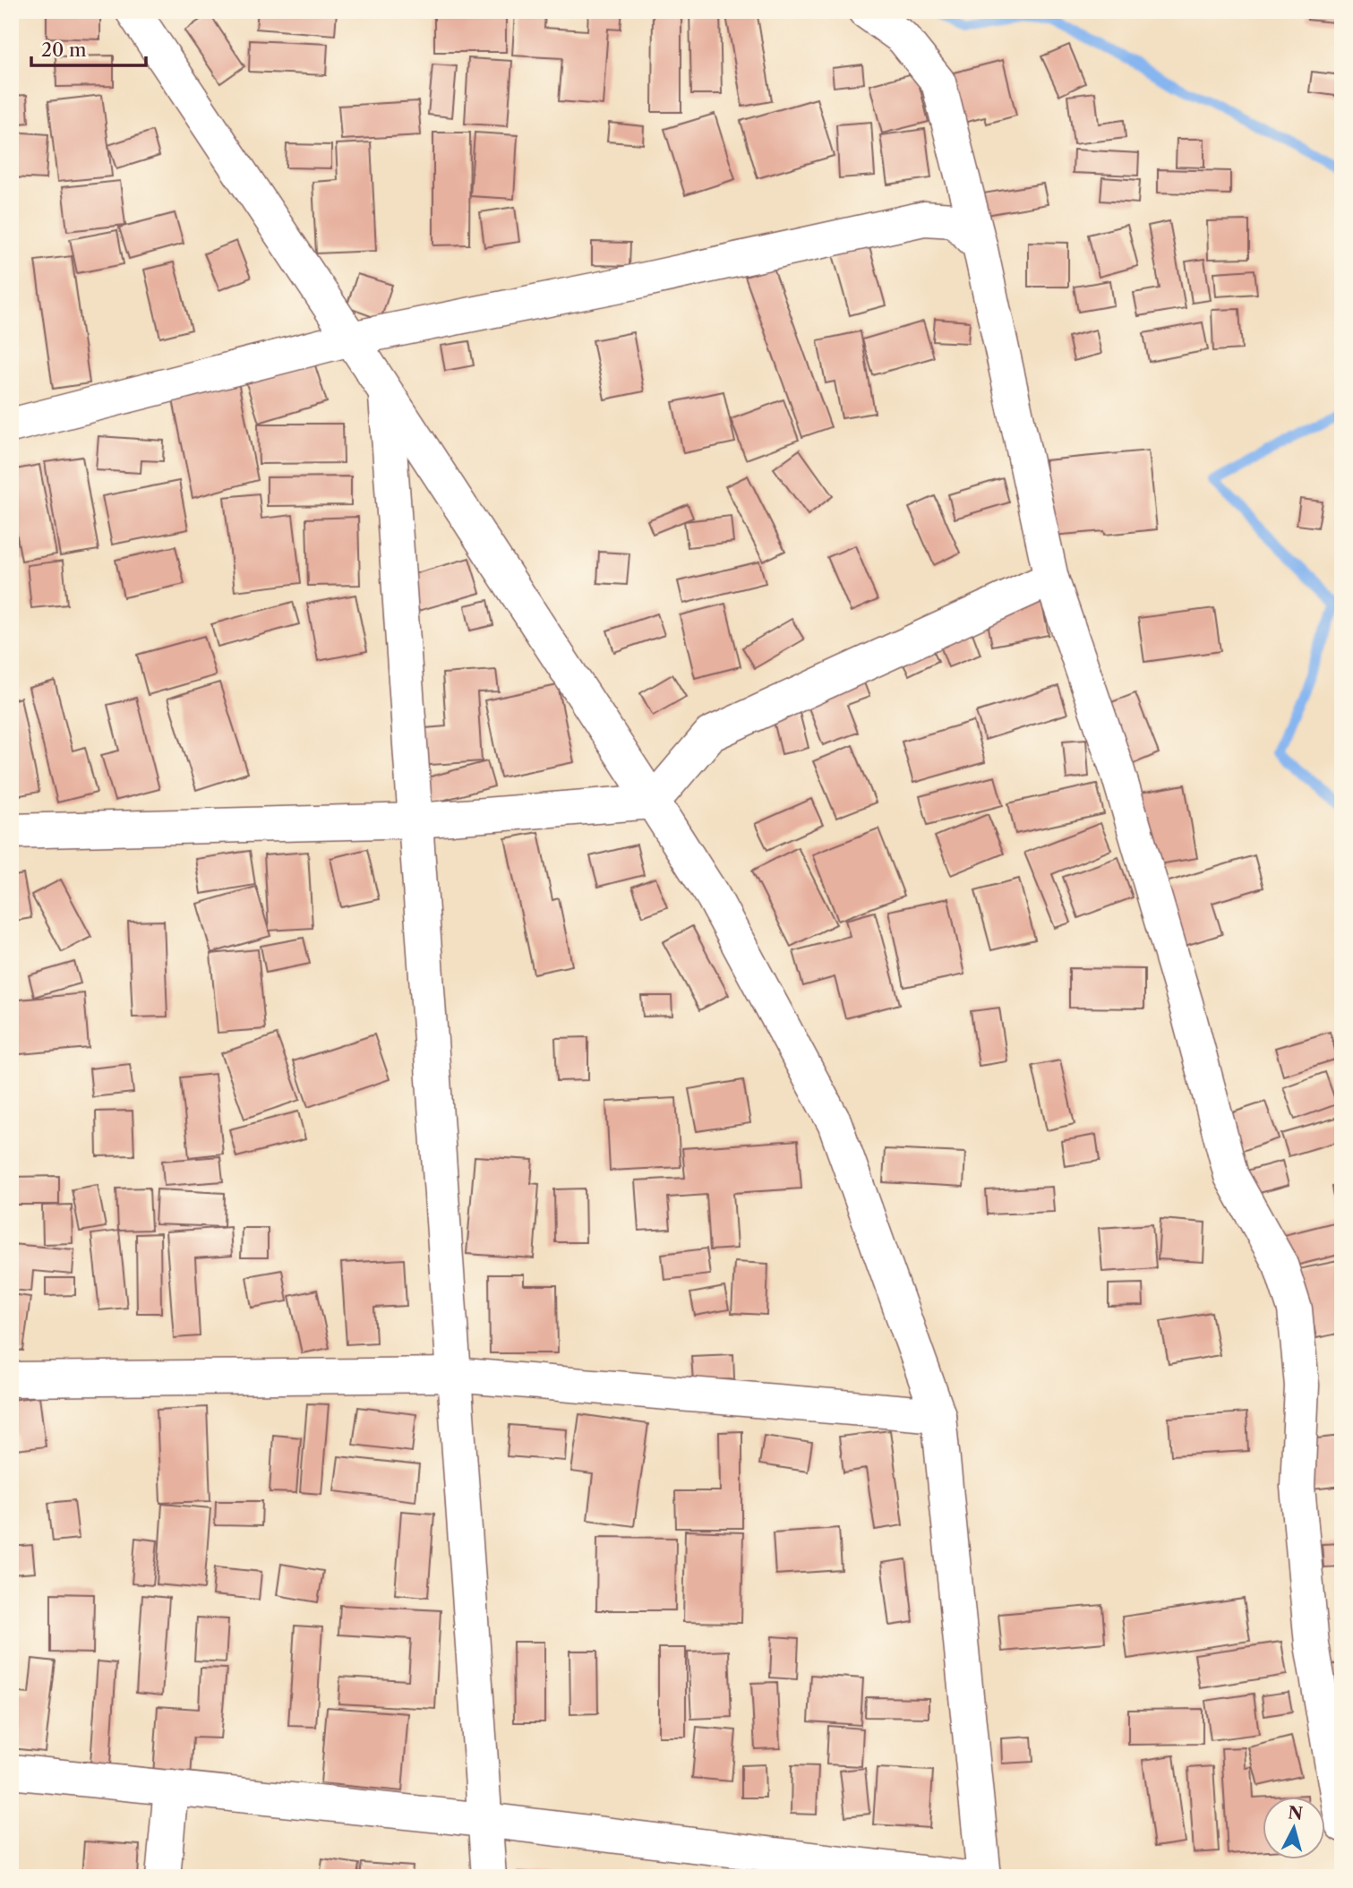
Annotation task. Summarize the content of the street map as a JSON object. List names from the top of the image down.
{
  "scale_bar": "20 m",
  "north": "top"
}
